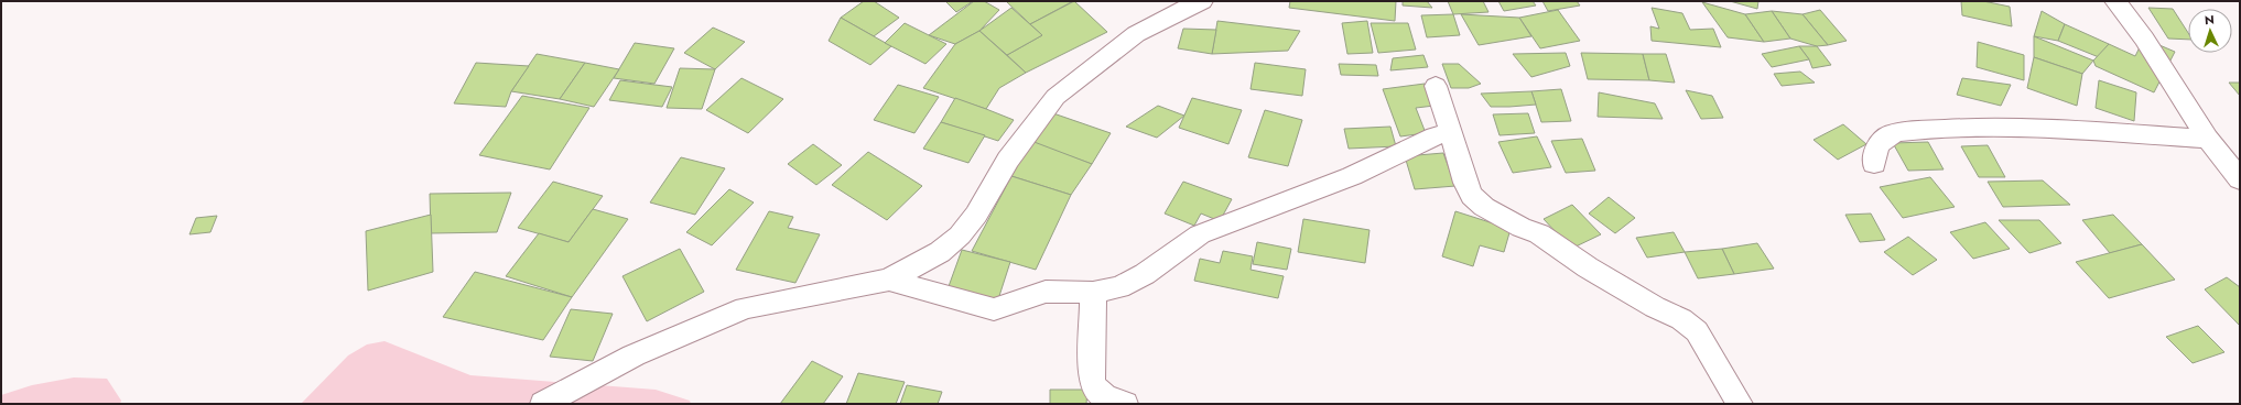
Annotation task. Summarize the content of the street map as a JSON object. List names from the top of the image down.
{
  "north": "top"
}
